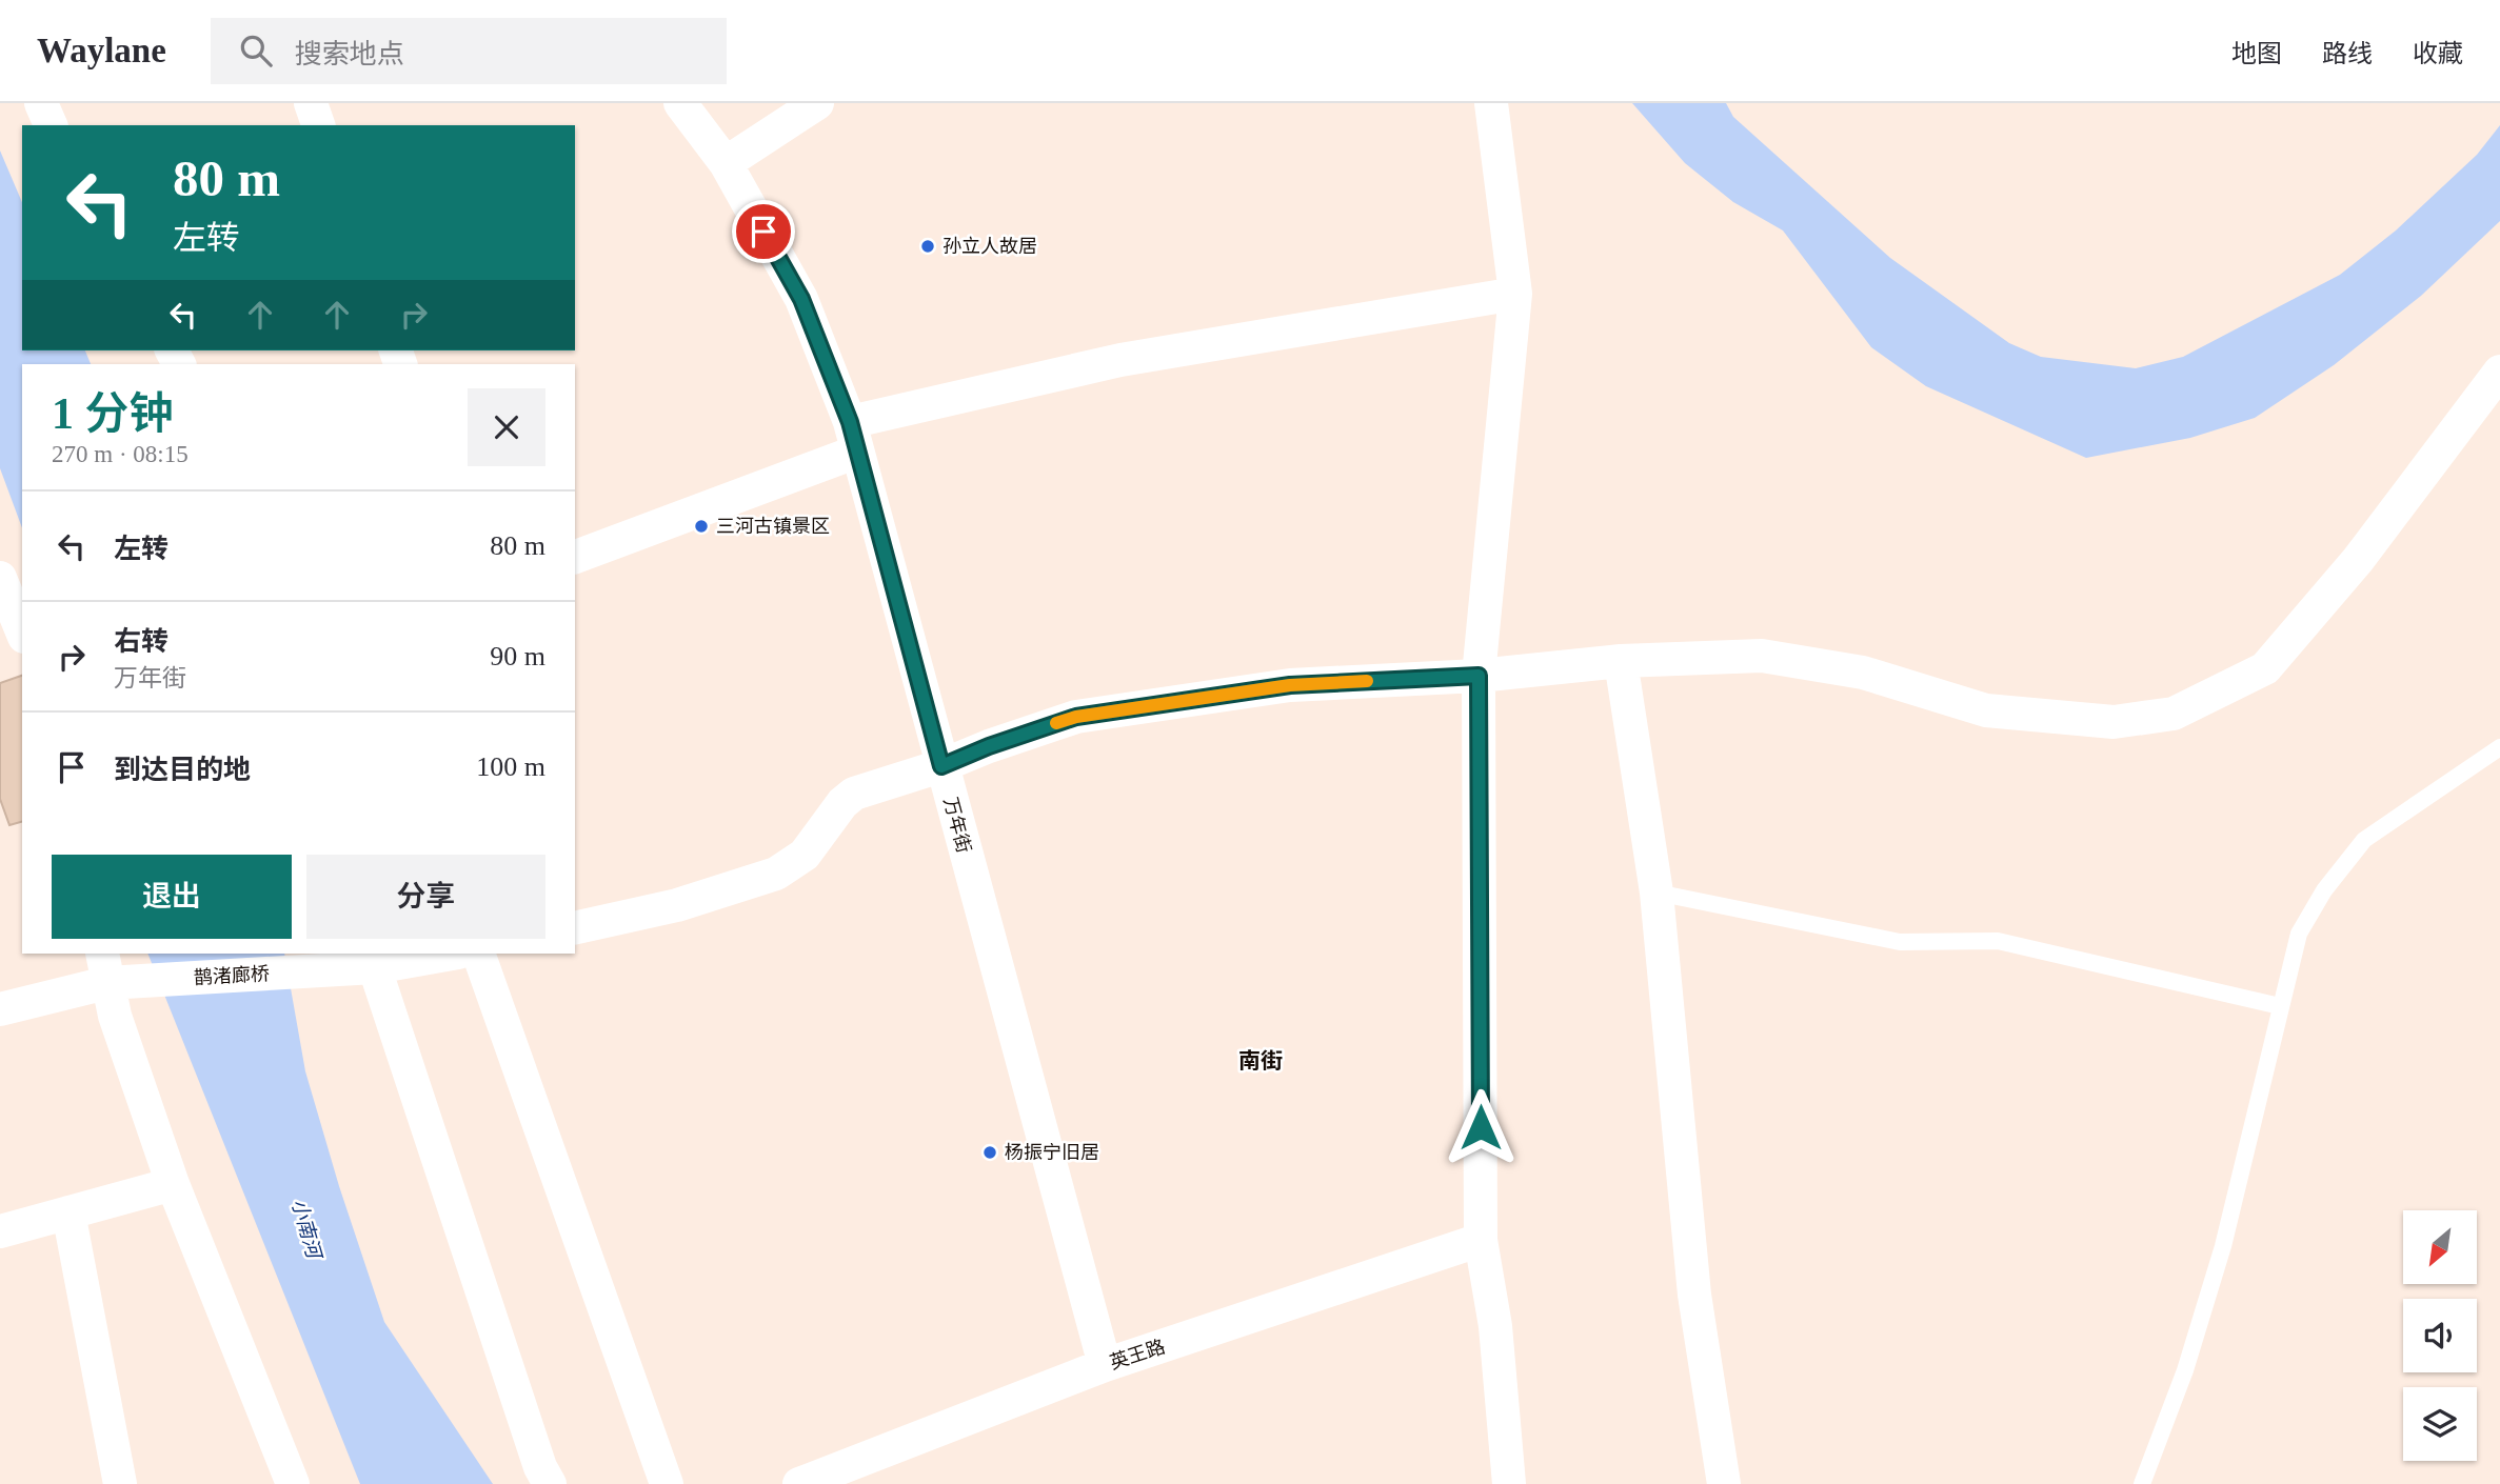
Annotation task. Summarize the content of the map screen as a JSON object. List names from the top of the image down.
{
  "streets": {
    "street": ["万年街", "鹊渚廊桥", "英王路"]
  },
  "crossings": [
    ["万年街", "英王路"]
  ],
  "districts": ["南街"],
  "water": ["小南河"],
  "places": ["孙立人故居", "三河古镇景区", "杨振宁旧居"],
  "north": "bottom left",
  "page": {
    "header": "Waylane",
    "search": "搜索地点",
    "nav": ["地图", "路线", "收藏"],
    "turn": ["80 m", "左转"],
    "heading": ["1 分钟", "270 m · 08:15"],
    "list": [
      {
        "name": "左转",
        "value": "80 m"
      },
      {
        "name": "右转",
        "note": "万年街",
        "value": "90 m"
      },
      {
        "name": "到达目的地",
        "value": "100 m"
      }
    ],
    "buttons": ["退出", "分享"]
  }
}
